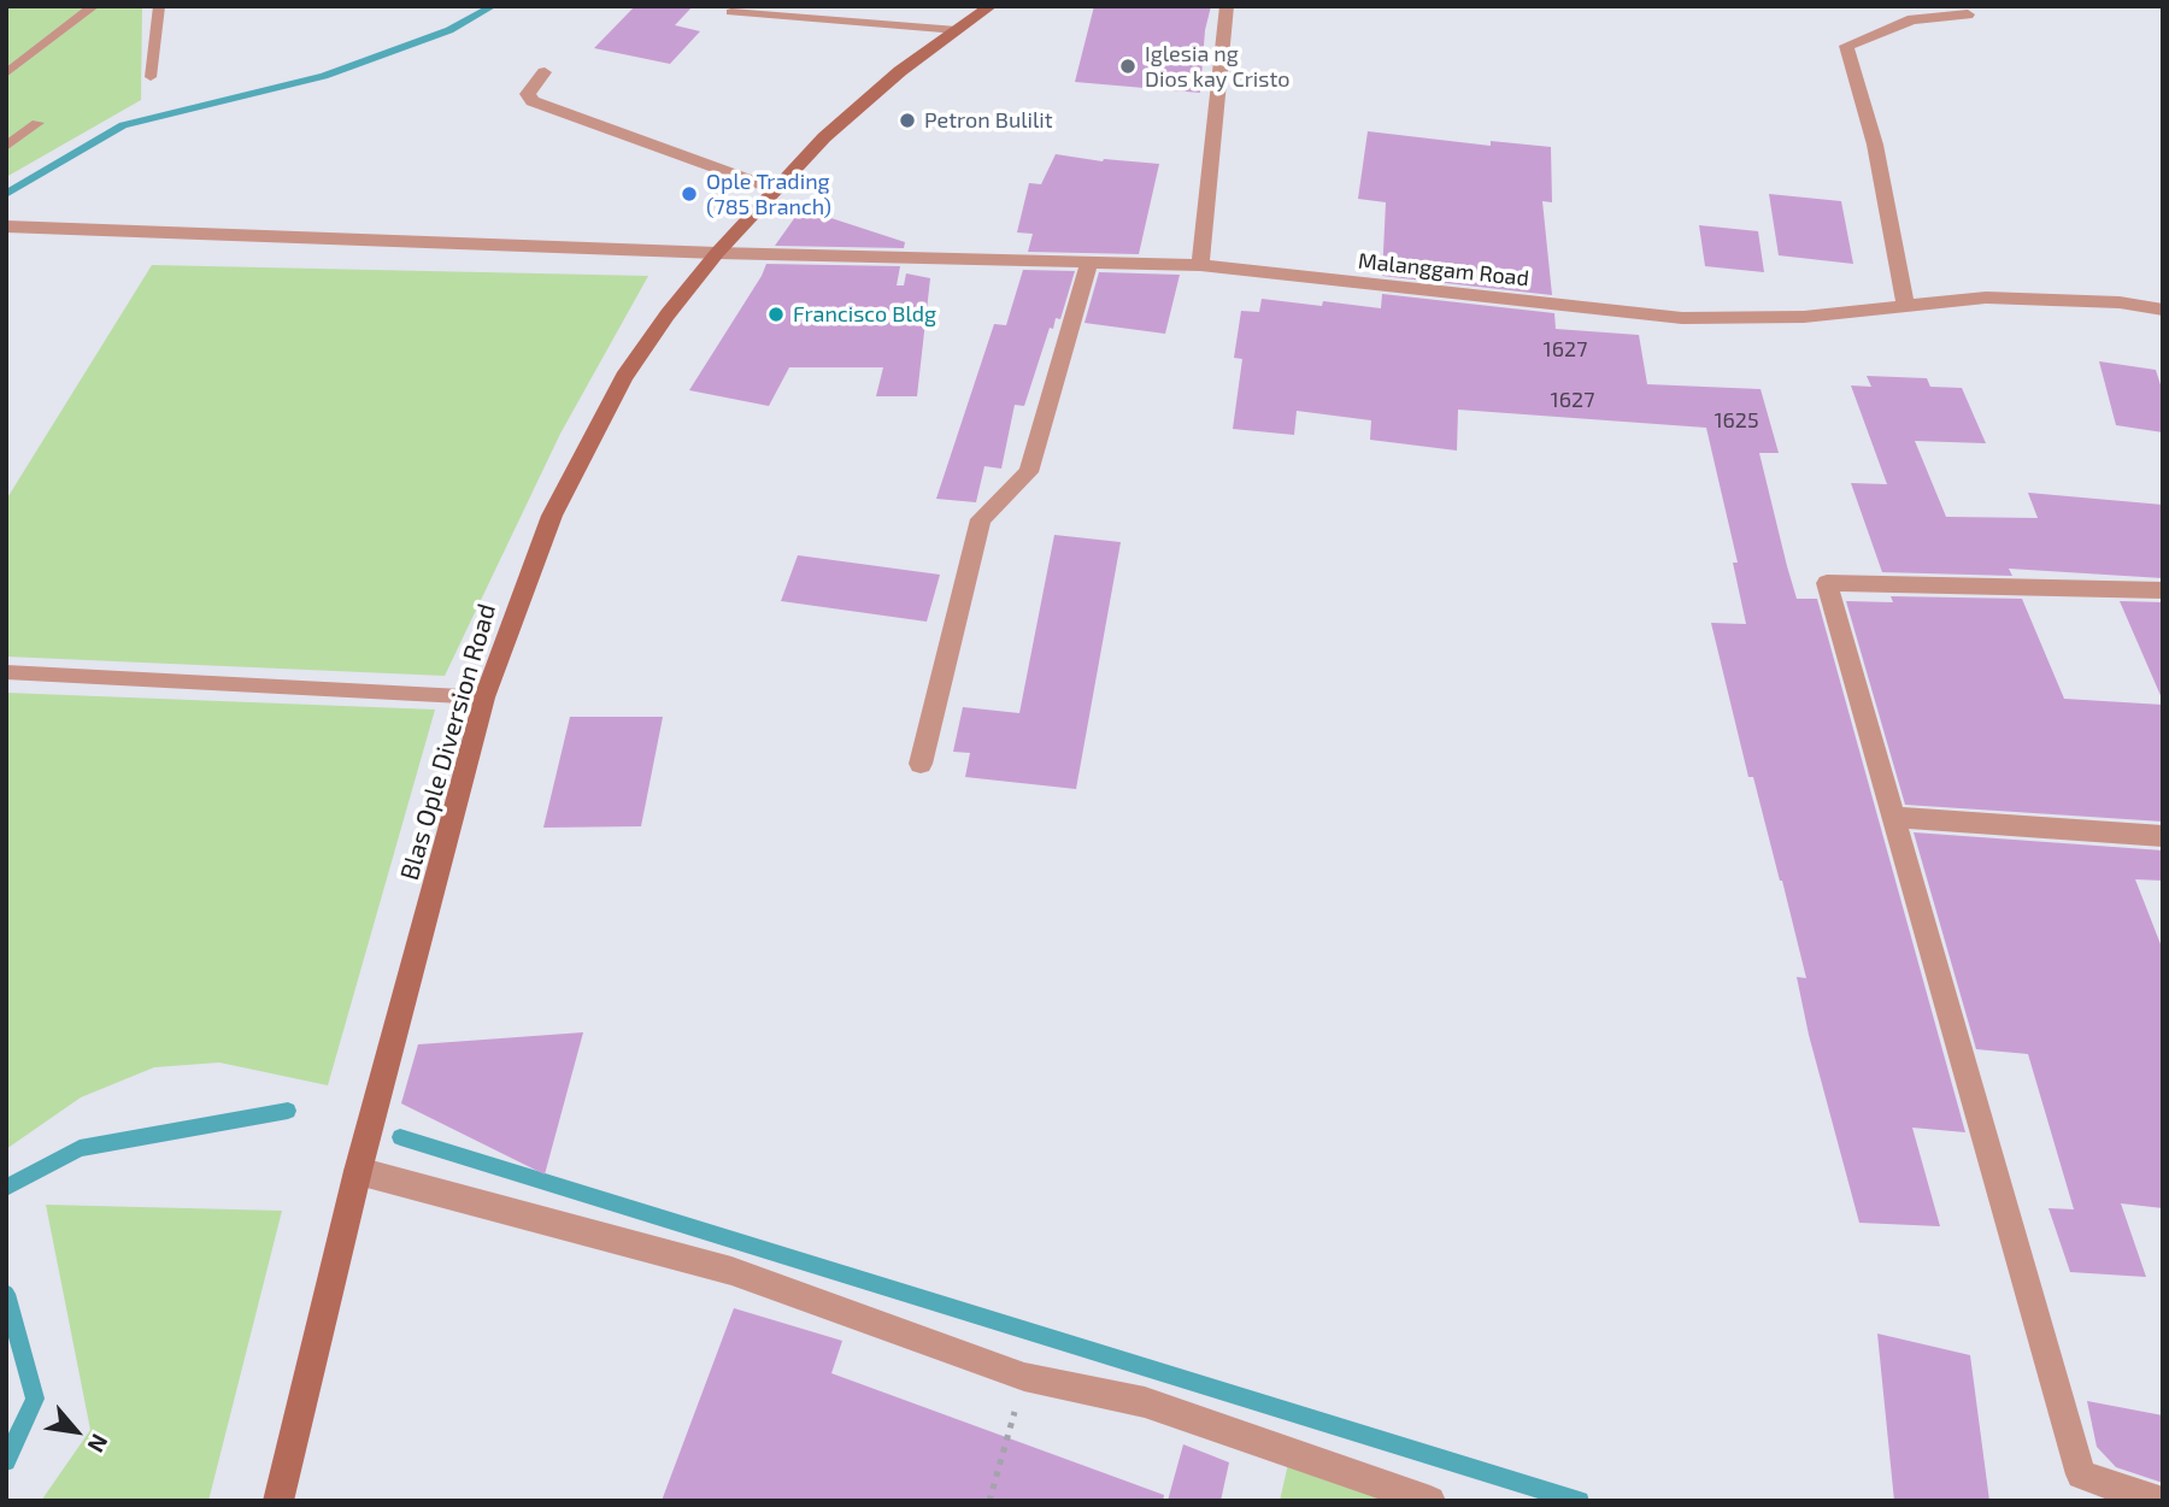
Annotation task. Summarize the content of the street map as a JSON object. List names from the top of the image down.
{
  "streets": {
    "main road": ["Blas Ople Diversion Road"],
    "street": ["Malanggam Road"]
  },
  "crossings": [
    ["Malanggam Road", "Blas Ople Diversion Road"]
  ],
  "places": [
    "Iglesia ng Dios kay Cristo",
    "Petron Bulilit",
    "Ople Trading (785 Branch)",
    "Francisco Bldg"
  ],
  "house_numbers": ["1627", "1627", "1625"],
  "north": "bottom right"
}
